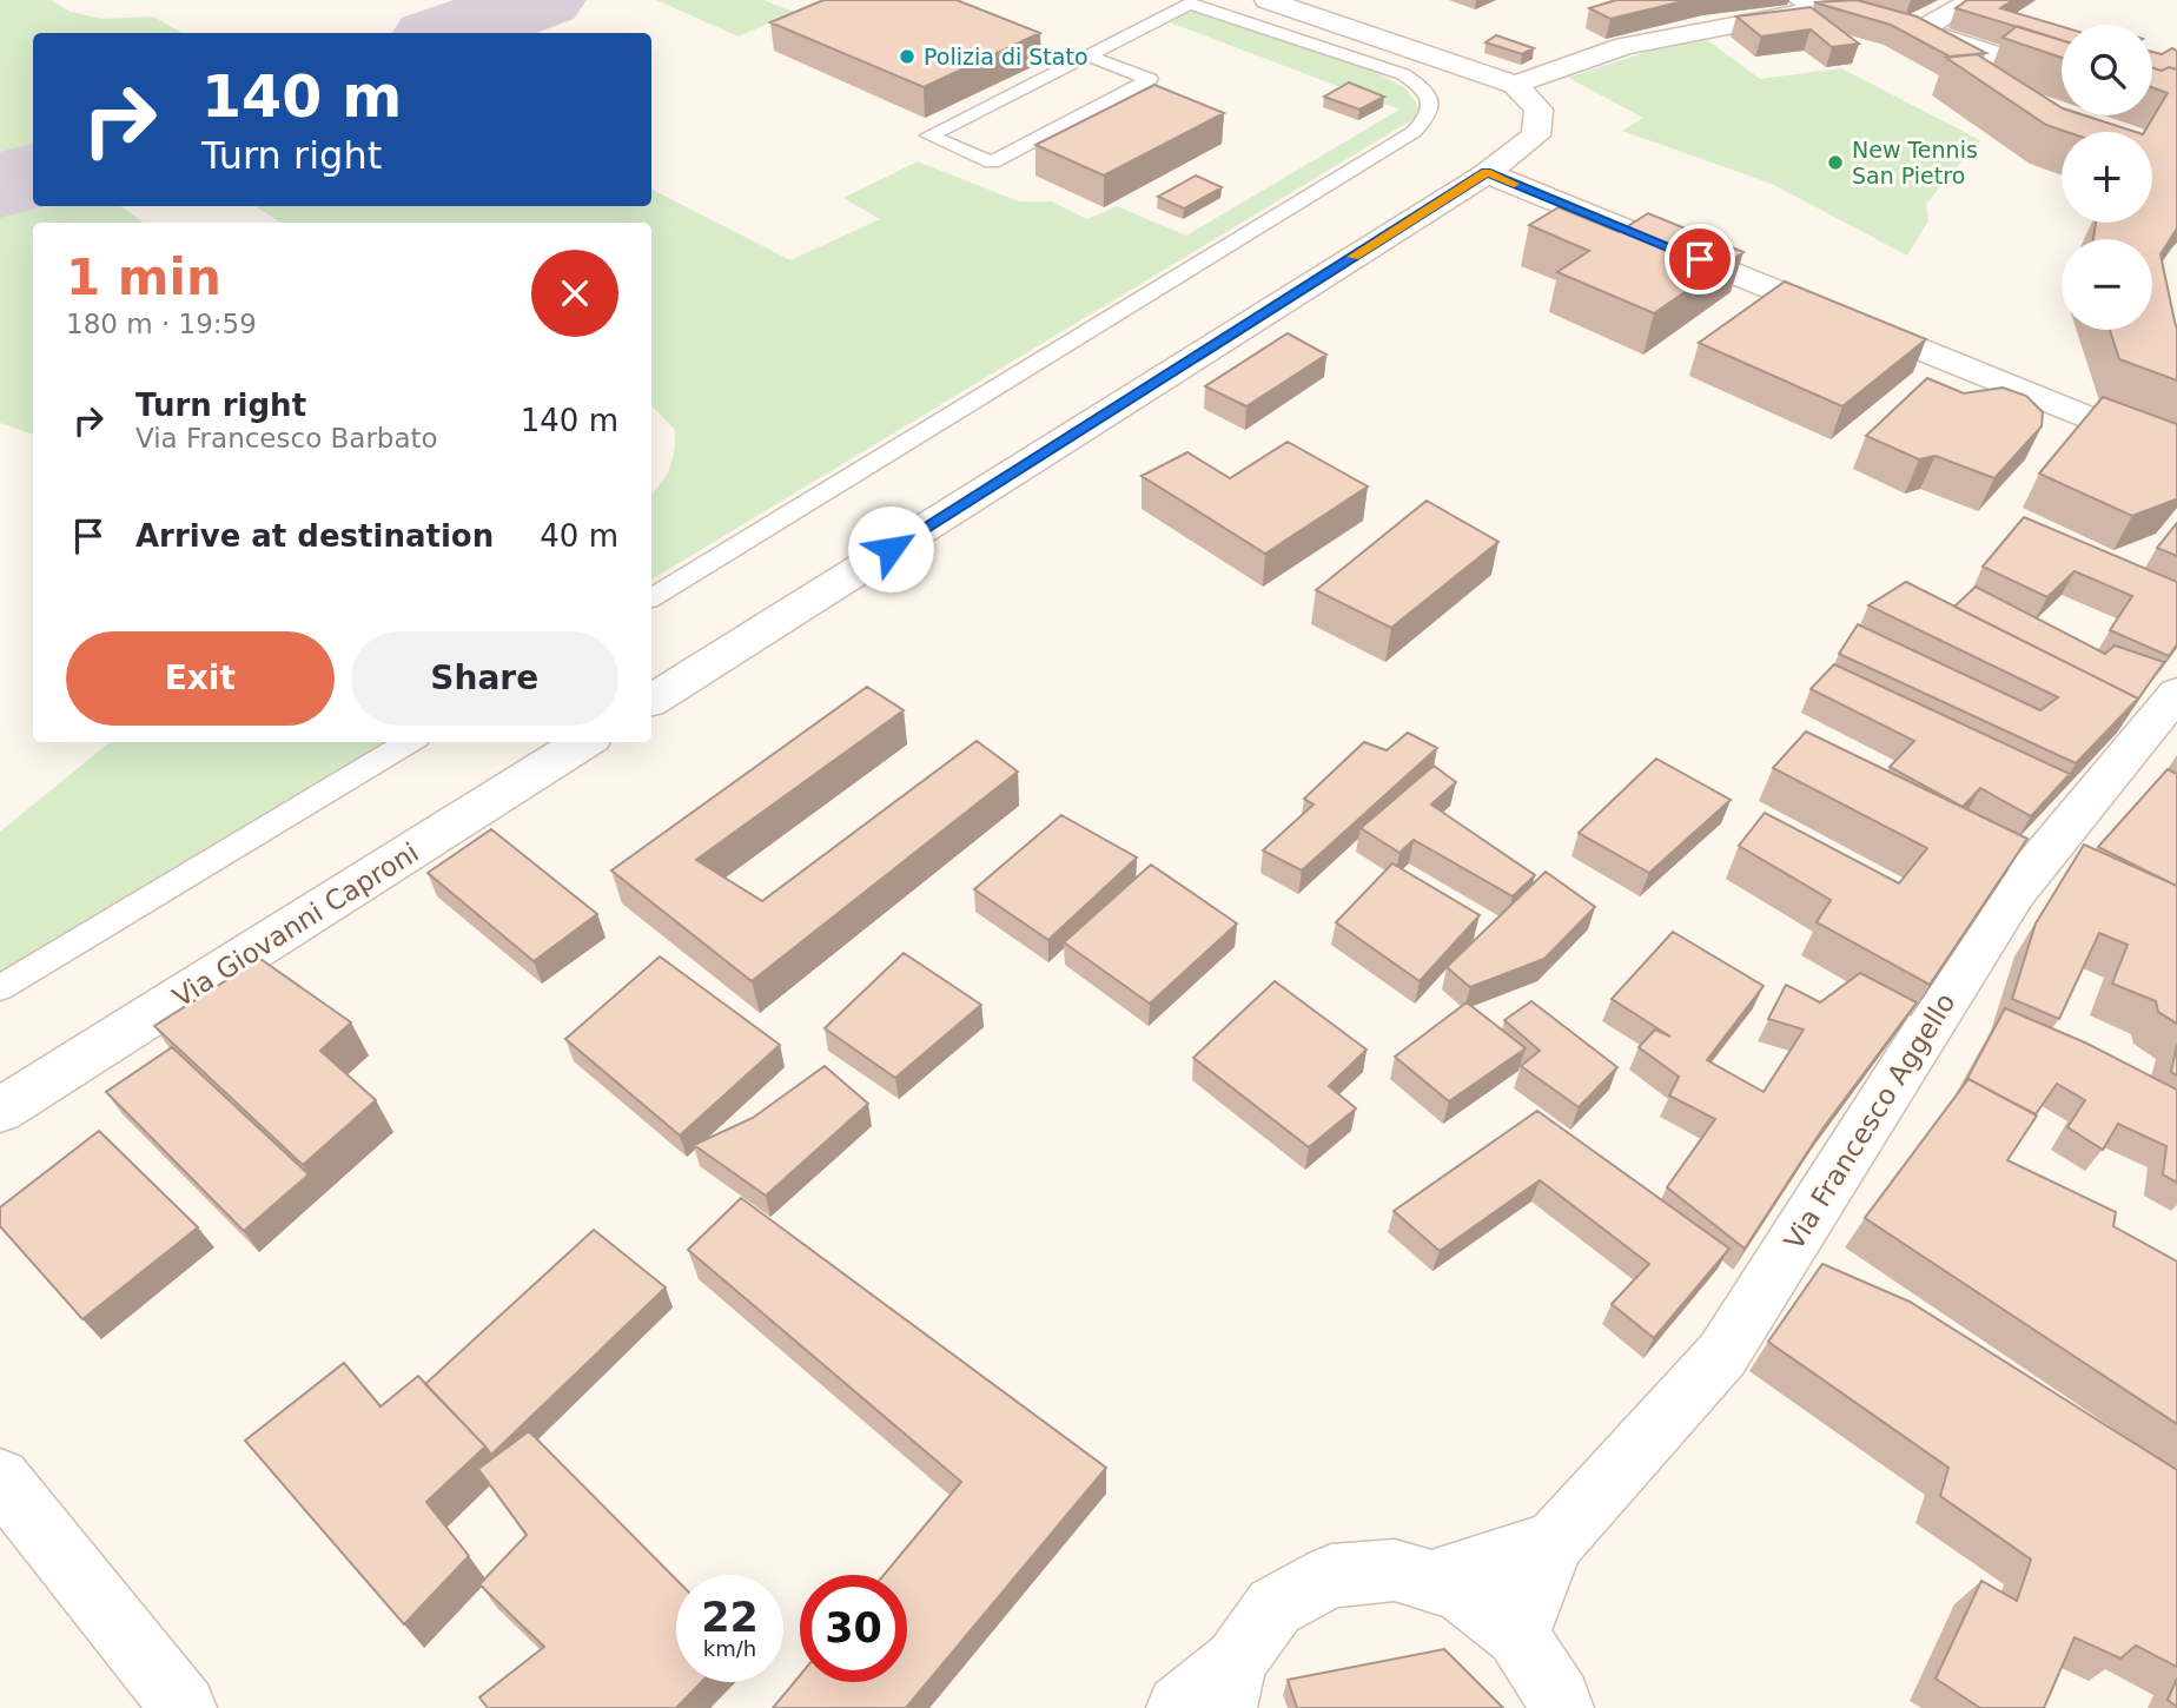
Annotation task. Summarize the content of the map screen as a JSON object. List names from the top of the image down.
{
  "streets": {
    "street": ["Via Giovanni Caproni", "Via Francesco Aggello"]
  },
  "places": ["Polizia di Stato", "New Tennis San Pietro"],
  "page": {
    "map_buttons": ["+", "−"],
    "turn": ["140 m", "Turn right"],
    "heading": ["1 min", "180 m · 19:59"],
    "list": [
      {
        "name": "Turn right",
        "note": "Via Francesco Barbato",
        "value": "140 m"
      },
      {
        "name": "Arrive at destination",
        "value": "40 m"
      }
    ],
    "buttons": ["Exit", "Share"],
    "speed": "22 km/h",
    "limit": "30"
  }
}
